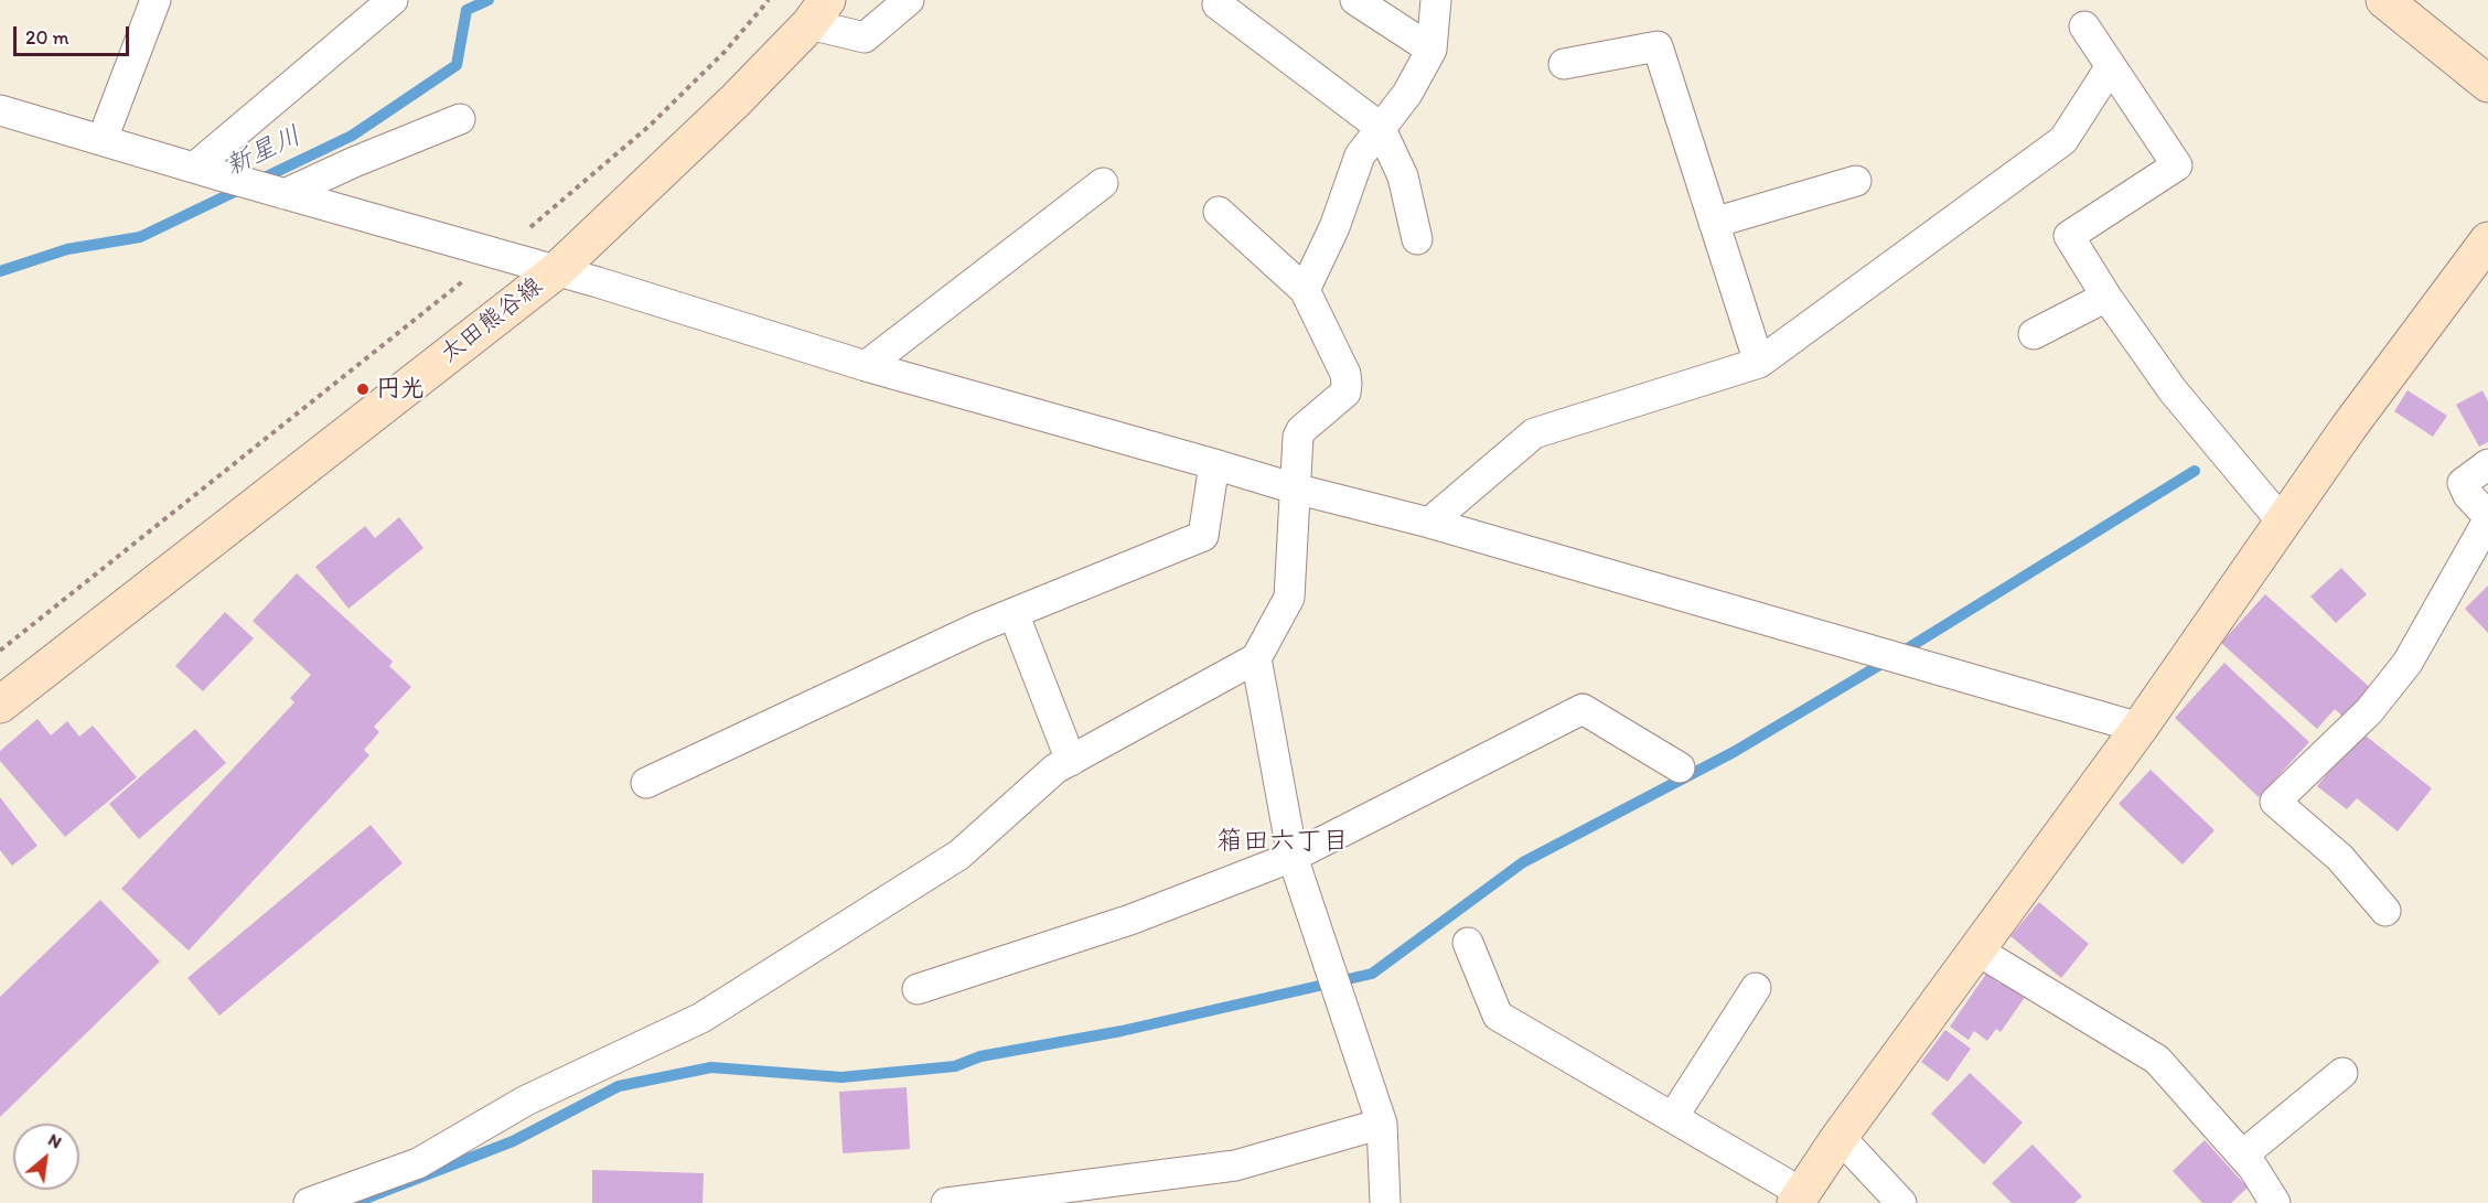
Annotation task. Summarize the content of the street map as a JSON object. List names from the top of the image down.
{
  "streets": {
    "street": ["太田熊谷線"]
  },
  "districts": ["箱田六丁目"],
  "water": ["新星川"],
  "places": ["円光"],
  "scale_bar": "20 m",
  "north": "top right"
}
